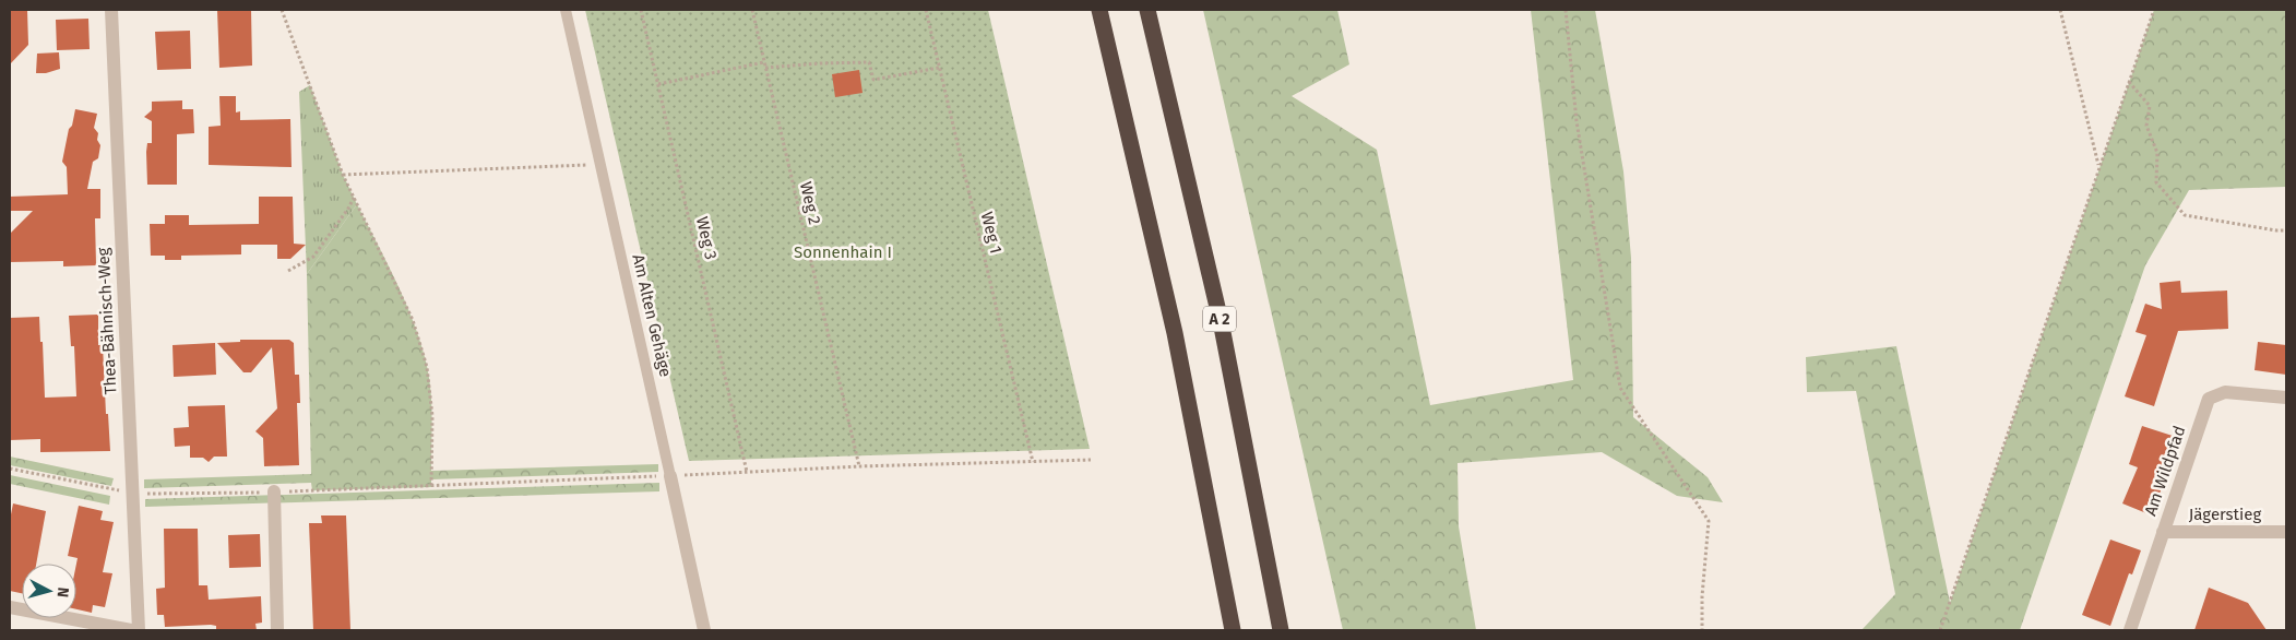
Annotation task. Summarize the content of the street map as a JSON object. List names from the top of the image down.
{
  "streets": {
    "highway": ["A 2"],
    "street": [
      "Am Alten Gehäge",
      "Thea-Bähnisch-Weg",
      "Am Wildpfad",
      "Jägerstieg"
    ],
    "path": ["Weg 2", "Weg 1", "Weg 3"]
  },
  "crossings": [
    ["Am Wildpfad", "Jägerstieg"]
  ],
  "parks": ["Sonnenhain I"],
  "north": "right"
}
